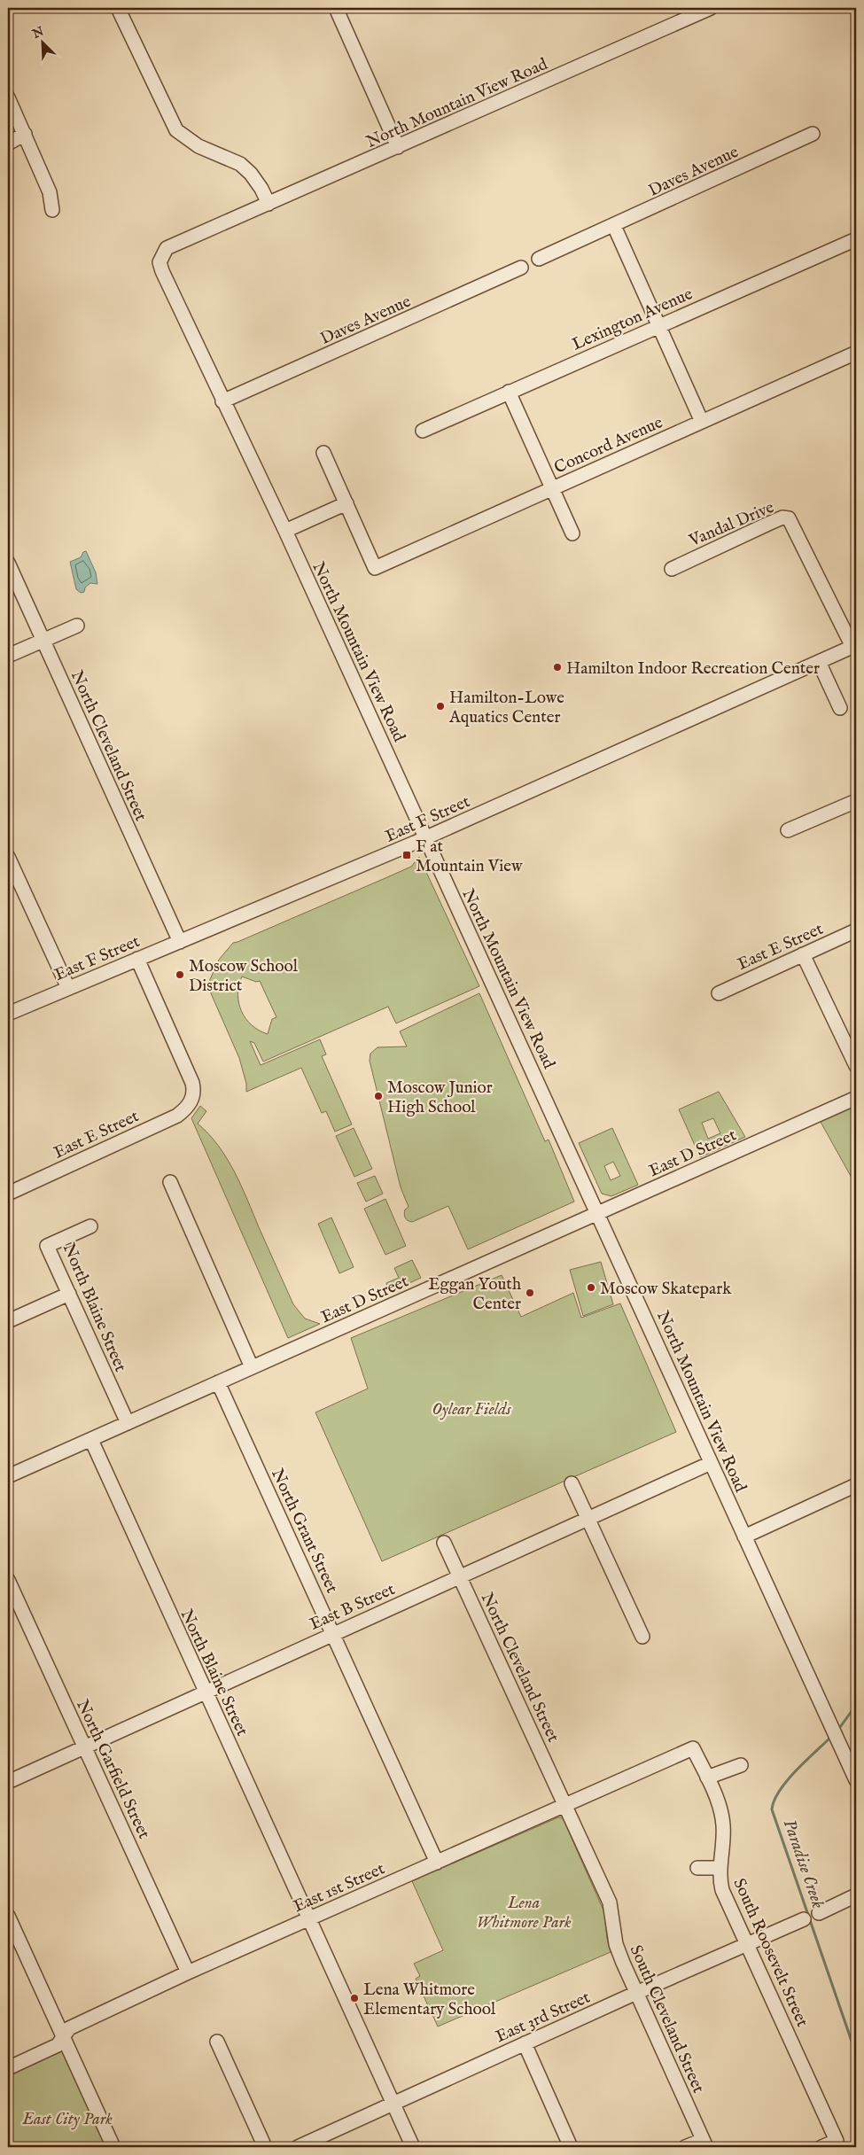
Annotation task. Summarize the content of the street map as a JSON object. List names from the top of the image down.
{
  "streets": {
    "street": [
      "North Mountain View Road",
      "Daves Avenue",
      "Lexington Avenue",
      "Concord Avenue",
      "Vandal Drive",
      "North Cleveland Street",
      "East F Street",
      "East E Street",
      "East D Street",
      "North Blaine Street",
      "North Grant Street",
      "East B Street",
      "North Garfield Street",
      "East 1st Street",
      "South Roosevelt Street",
      "East 3rd Street",
      "South Cleveland Street"
    ]
  },
  "crossings": [
    ["North Mountain View Road", "Daves Avenue"],
    ["North Mountain View Road", "East F Street"],
    ["North Mountain View Road", "East D Street"],
    ["North Mountain View Road", "East B Street"],
    ["Vandal Drive", "East F Street"],
    ["North Cleveland Street", "East F Street"],
    ["North Cleveland Street", "East B Street"],
    ["North Cleveland Street", "East 1st Street"],
    ["North Cleveland Street", "South Cleveland Street"],
    ["East F Street", "East E Street"],
    ["East D Street", "North Blaine Street"],
    ["East D Street", "North Grant Street"],
    ["North Blaine Street", "East B Street"],
    ["North Blaine Street", "East 1st Street"],
    ["North Blaine Street", "East 3rd Street"],
    ["North Grant Street", "East B Street"],
    ["North Grant Street", "East 1st Street"],
    ["East B Street", "North Garfield Street"],
    ["North Garfield Street", "East 1st Street"],
    ["East 1st Street", "South Roosevelt Street"],
    ["East 1st Street", "South Cleveland Street"],
    ["South Roosevelt Street", "East 3rd Street"],
    ["East 3rd Street", "South Cleveland Street"]
  ],
  "water": ["Paradise Creek"],
  "parks": ["Oylear Fields", "Lena Whitmore Park", "East City Park"],
  "places": {
    "other": [
      "Hamilton Indoor Recreation Center",
      "Hamilton-Lowe Aquatics Center",
      "Moscow School District",
      "Moscow Junior High School",
      "Moscow Skatepark",
      "Eggan Youth Center",
      "Lena Whitmore Elementary School"
    ],
    "transit": ["F at Mountain View"]
  },
  "north": "top left"
}
